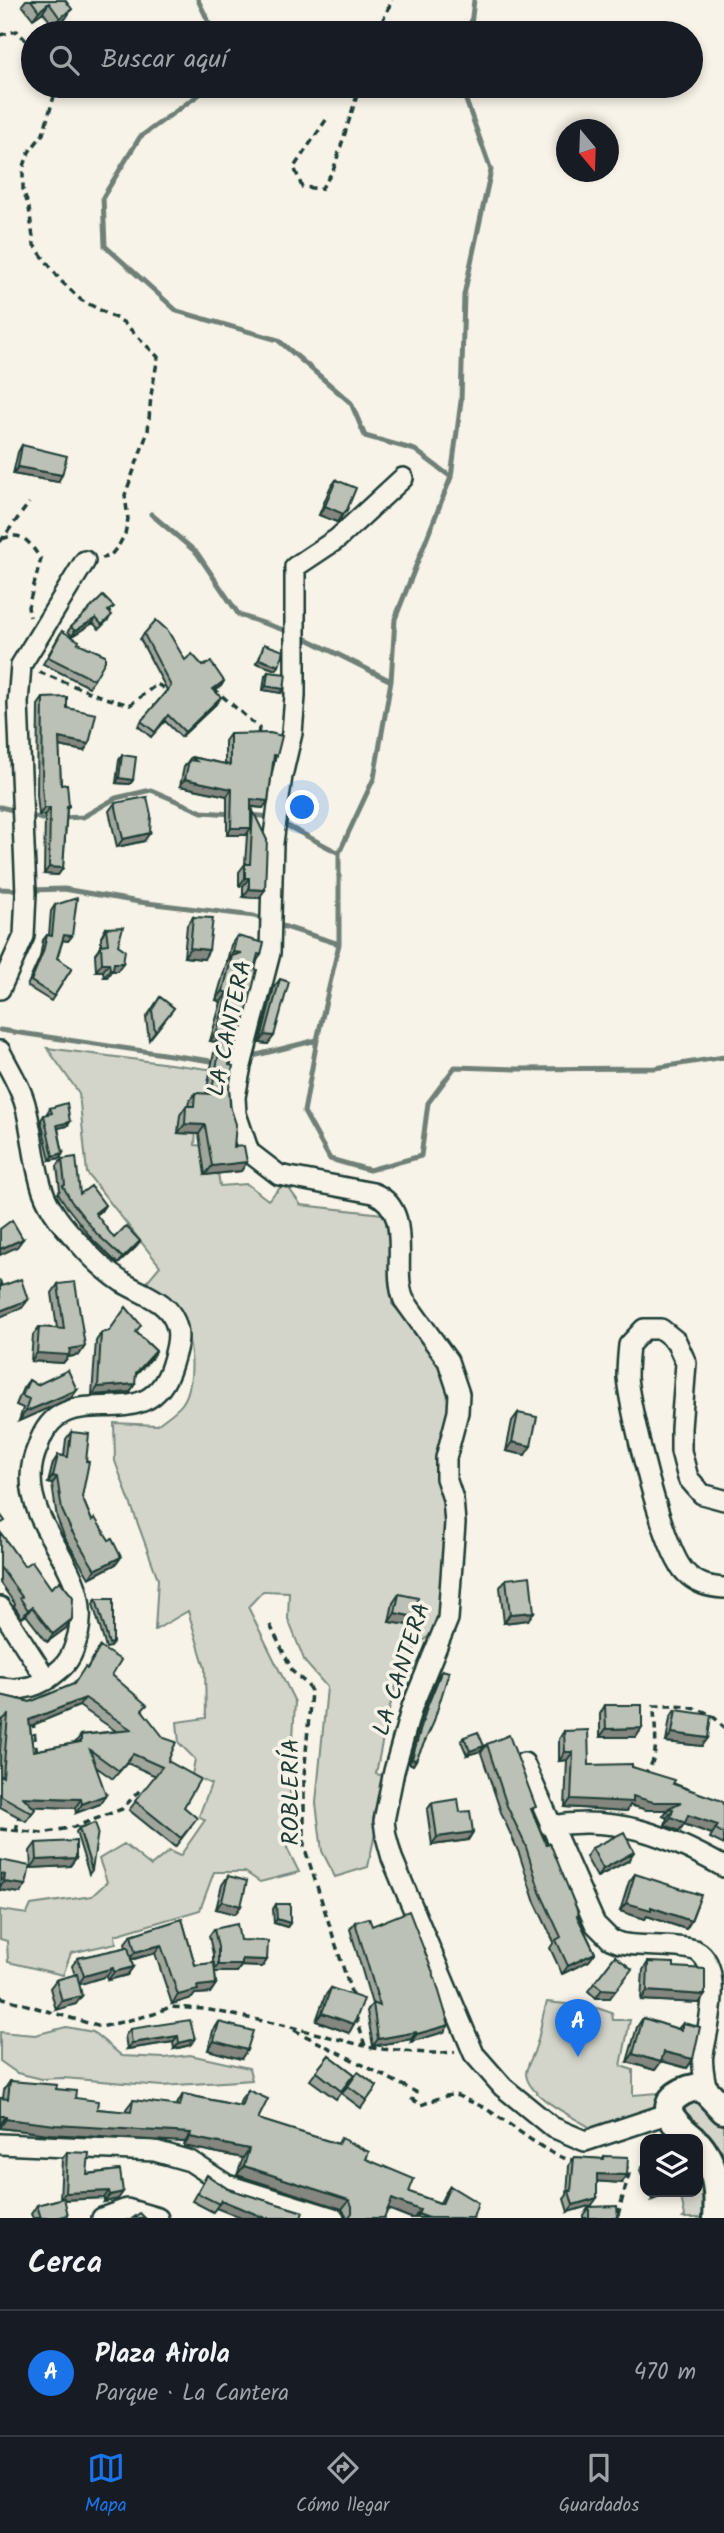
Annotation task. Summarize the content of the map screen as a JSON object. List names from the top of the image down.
{
  "streets": {
    "street": ["LA CANTERA"],
    "path": ["ROBLERÍA"]
  },
  "north": "bottom",
  "page": {
    "search": "Buscar aquí",
    "pins": "A",
    "heading": "Cerca",
    "list": [
      {
        "mark": "A",
        "name": "Plaza Airola",
        "note": "Parque · La Cantera",
        "value": "470 m"
      }
    ],
    "nav": ["Mapa", "Cómo llegar", "Guardados"]
  }
}
